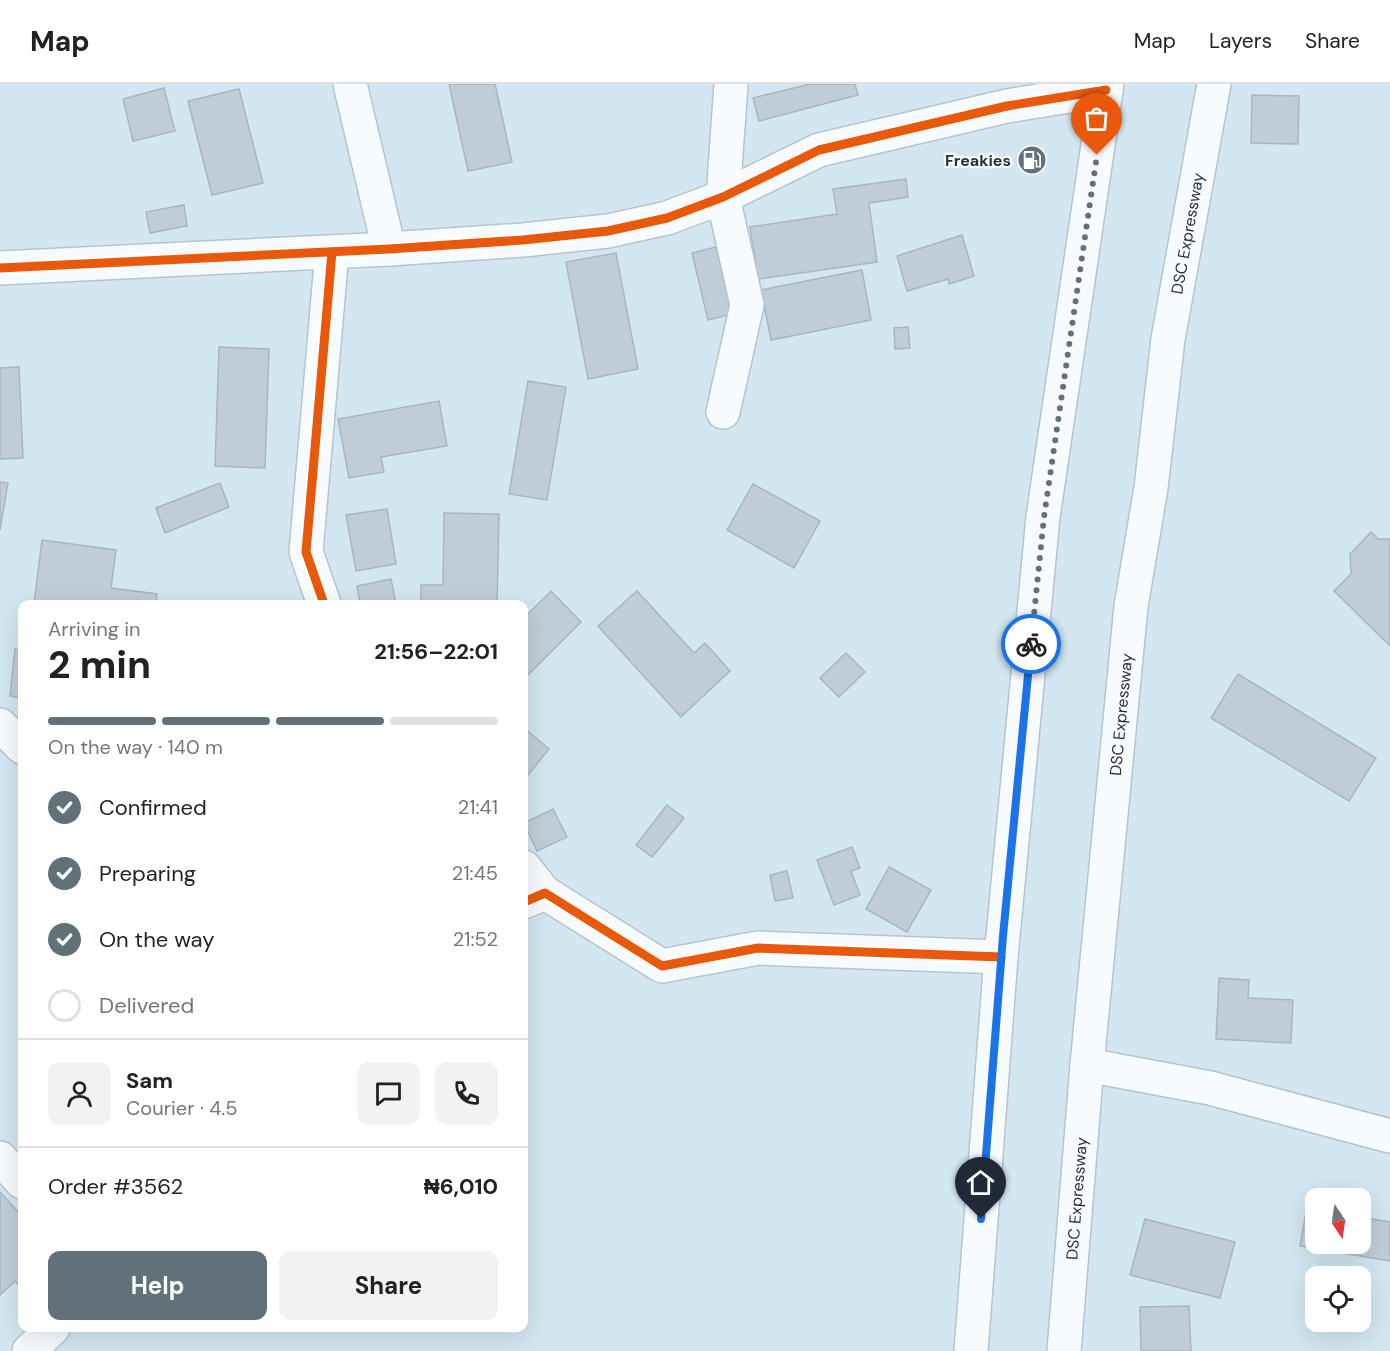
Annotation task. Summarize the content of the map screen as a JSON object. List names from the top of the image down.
{
  "streets": {
    "street": ["DSC Expressway"]
  },
  "places": {
    "fuel station": ["Freakies"]
  },
  "north": "bottom",
  "page": {
    "header": "Map",
    "nav": ["Map", "Layers", "Share"],
    "heading": ["2 min", "Arriving in", "21:56–22:01"],
    "panel": [
      "Sam",
      "Courier · 4.5",
      "Order #3562",
      "₦6,010"
    ],
    "bar": "On the way · 140 m",
    "list": [
      ["Confirmed", "21:41"],
      ["Preparing", "21:45"],
      ["On the way", "21:52"],
      "Delivered"
    ],
    "buttons": ["Help", "Share"]
  }
}
